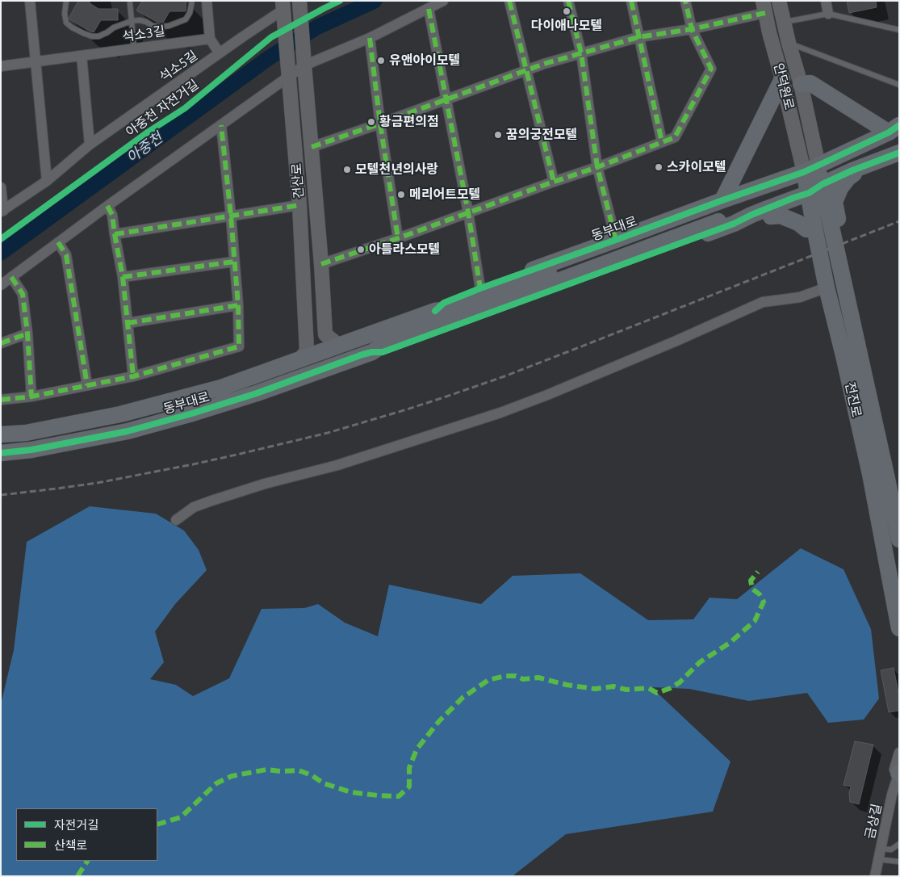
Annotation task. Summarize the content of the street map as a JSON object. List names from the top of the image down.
{
  "streets": {
    "main road": ["동부대로", "전진로"],
    "street": [
      "석소3길",
      "석소5길",
      "안덕원로",
      "건산로",
      "금상길"
    ],
    "cycle path": ["아중천 자전거길"]
  },
  "crossings": [
    ["석소5길", "건산로"],
    ["안덕원로", "동부대로"],
    ["안덕원로", "전진로"],
    ["건산로", "동부대로"],
    ["동부대로", "전진로"]
  ],
  "water": ["아중천"],
  "places": [
    "다이애나모텔",
    "유앤아이모텔",
    "황금편의점",
    "꿈의궁전모텔",
    "스카이모텔",
    "모텔천년의사랑",
    "메리어트모텔",
    "아틀라스모텔"
  ],
  "legend": ["자전거길", "산책로"]
}
